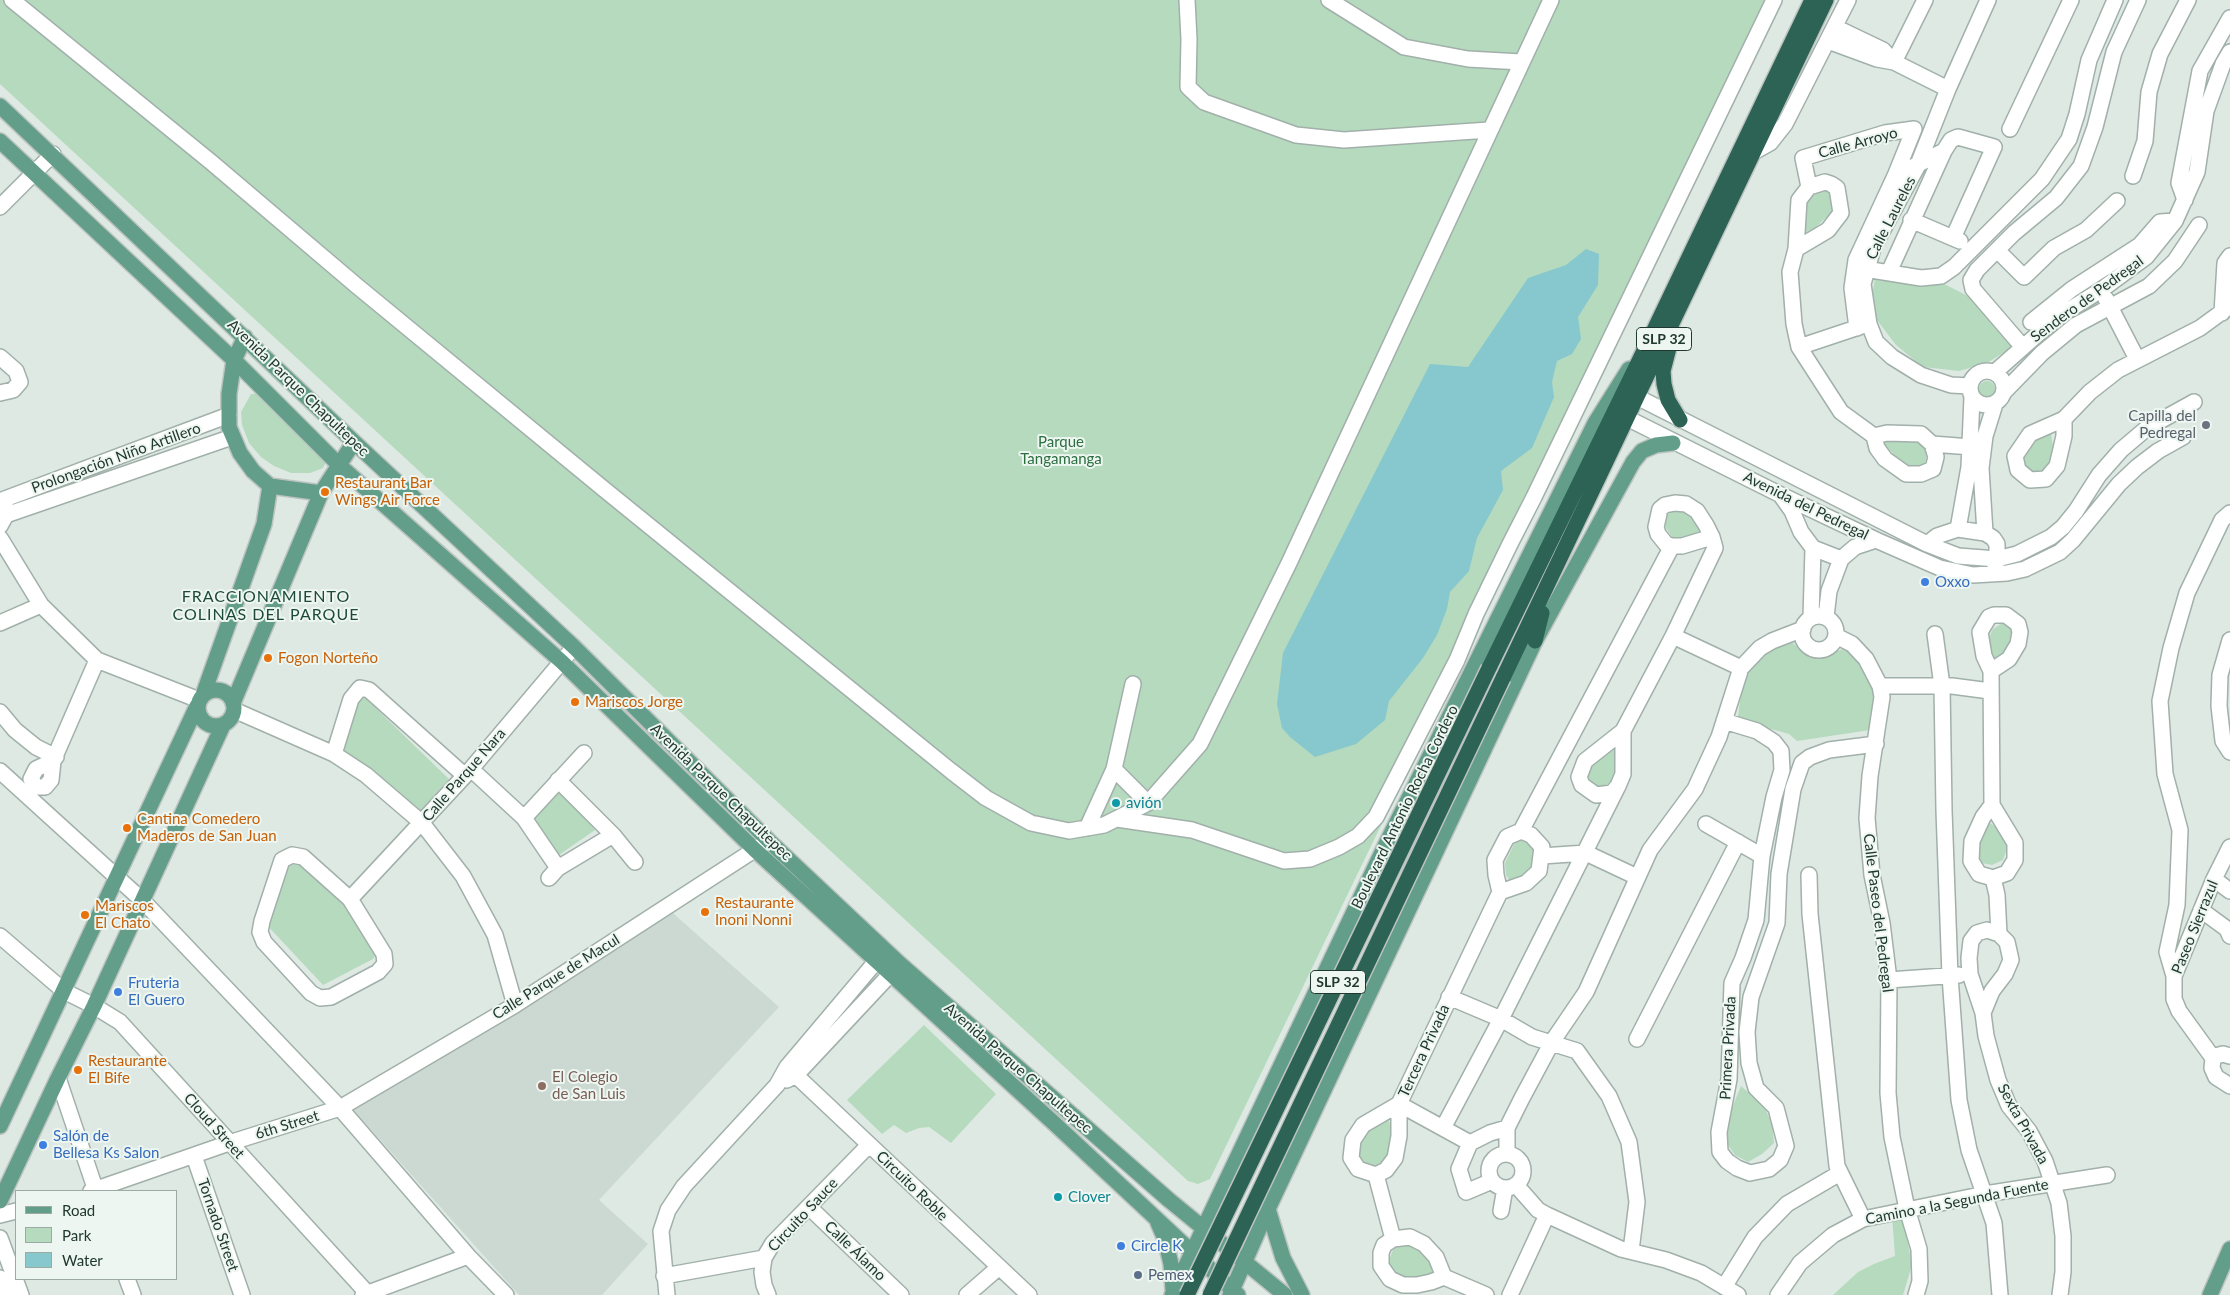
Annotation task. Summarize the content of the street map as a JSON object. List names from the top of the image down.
{
  "streets": {
    "highway": ["SLP 32"],
    "main road": ["Avenida Parque Chapultepec", "Boulevard Antonio Rocha Cordero"],
    "street": [
      "Calle Arroyo",
      "Calle Laureles",
      "Sendero de Pedregal",
      "Prolongación Niño Artillero",
      "Avenida del Pedregal",
      "Calle Parque Nara",
      "Calle Paseo del Pedregal",
      "Paseo Sierrazul",
      "Calle Parque de Macul",
      "Primera Privada",
      "Tercera Privada",
      "Sexta Privada",
      "6th Street",
      "Cloud Street",
      "Circuito Roble",
      "Camino a la Segunda Fuente",
      "Circuito Sauce",
      "Tornado Street",
      "Calle Álamo"
    ]
  },
  "crossings": [
    ["Calle Laureles", "Sendero de Pedregal"],
    ["SLP 32", "Avenida Parque Chapultepec"],
    ["SLP 32", "Avenida del Pedregal"],
    ["SLP 32", "Boulevard Antonio Rocha Cordero"],
    ["Avenida Parque Chapultepec", "Calle Parque Nara"],
    ["Avenida Parque Chapultepec", "Boulevard Antonio Rocha Cordero"],
    ["Avenida Parque Chapultepec", "Calle Parque de Macul"],
    ["Calle Paseo del Pedregal", "Primera Privada"],
    ["Calle Paseo del Pedregal", "Camino a la Segunda Fuente"],
    ["Calle Parque de Macul", "6th Street"],
    ["Sexta Privada", "Camino a la Segunda Fuente"],
    ["6th Street", "Cloud Street"],
    ["6th Street", "Tornado Street"],
    ["Circuito Roble", "Circuito Sauce"],
    ["Circuito Sauce", "Calle Álamo"]
  ],
  "districts": ["FRACCIONAMIENTO COLINAS DEL PARQUE"],
  "parks": ["Parque Tangamanga"],
  "places": [
    "Capilla del Pedregal",
    "Restaurant Bar Wings Air Force",
    "Oxxo",
    "Fogon Norteño",
    "Mariscos Jorge",
    "avión",
    "Cantina Comedero Maderos de San Juan",
    "Restaurante Inoni Nonni",
    "Mariscos El Chato",
    "Fruteria El Guero",
    "Restaurante El Bife",
    "El Colegio de San Luis",
    "Salón de Bellesa Ks Salon",
    "Clover",
    "Circle K",
    "Pemex"
  ],
  "legend": ["Road", "Park", "Water"]
}
